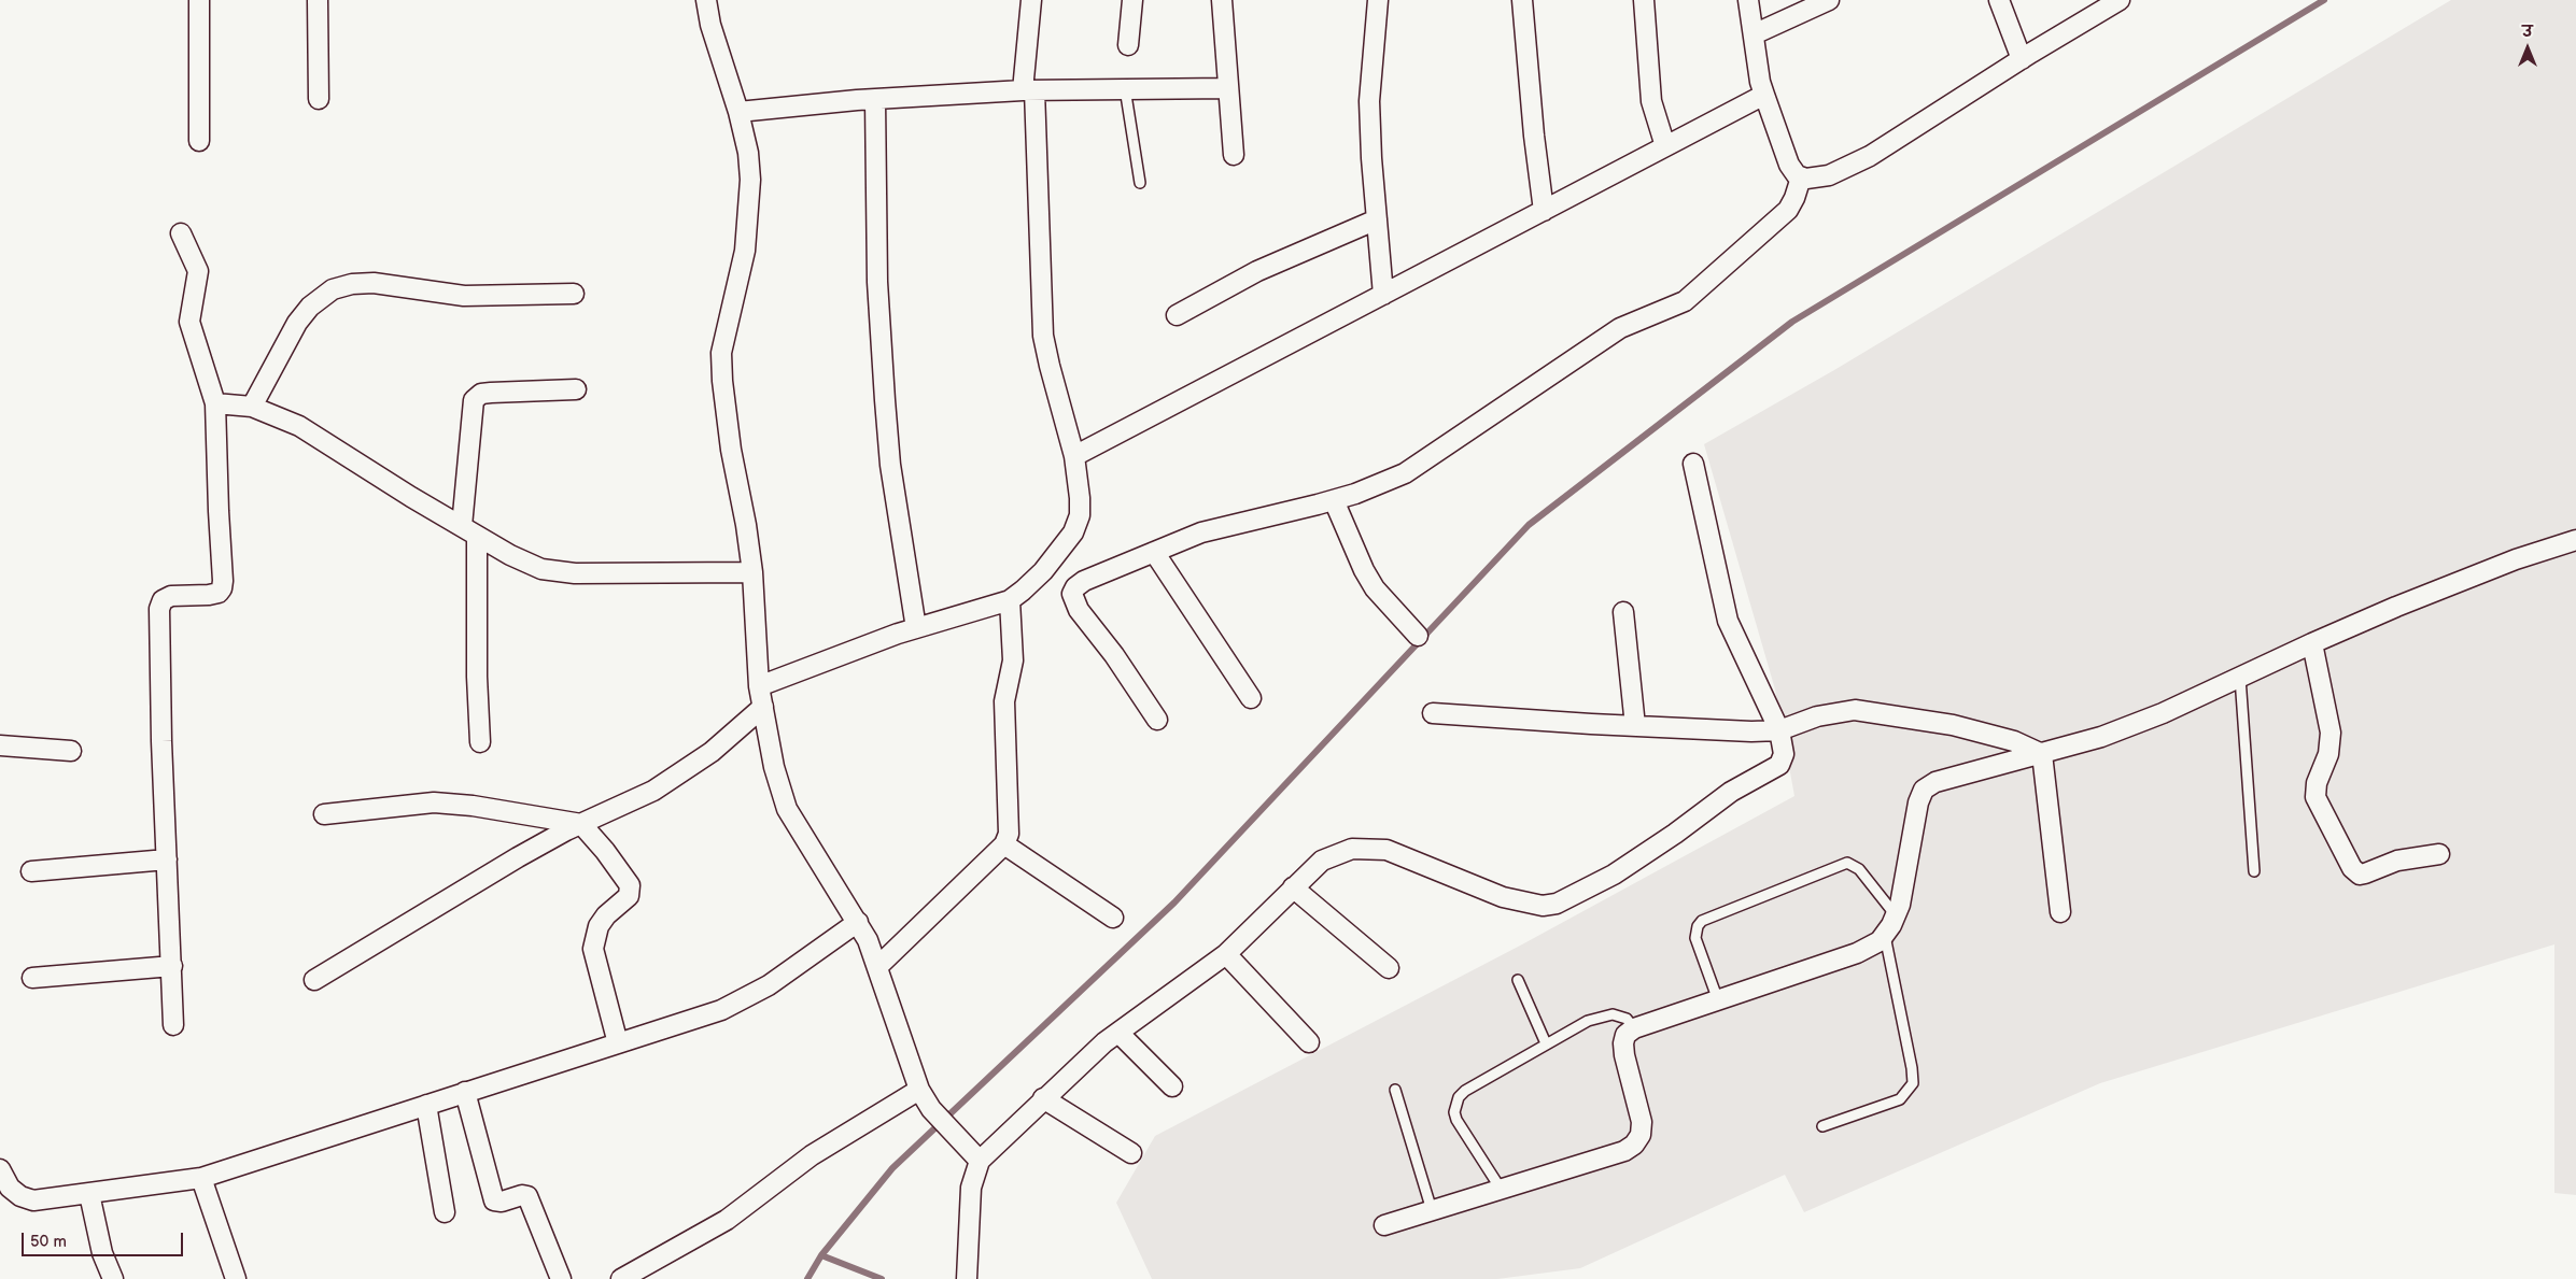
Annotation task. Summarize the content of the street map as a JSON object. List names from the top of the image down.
{
  "scale_bar": "50 m",
  "north": "top"
}
